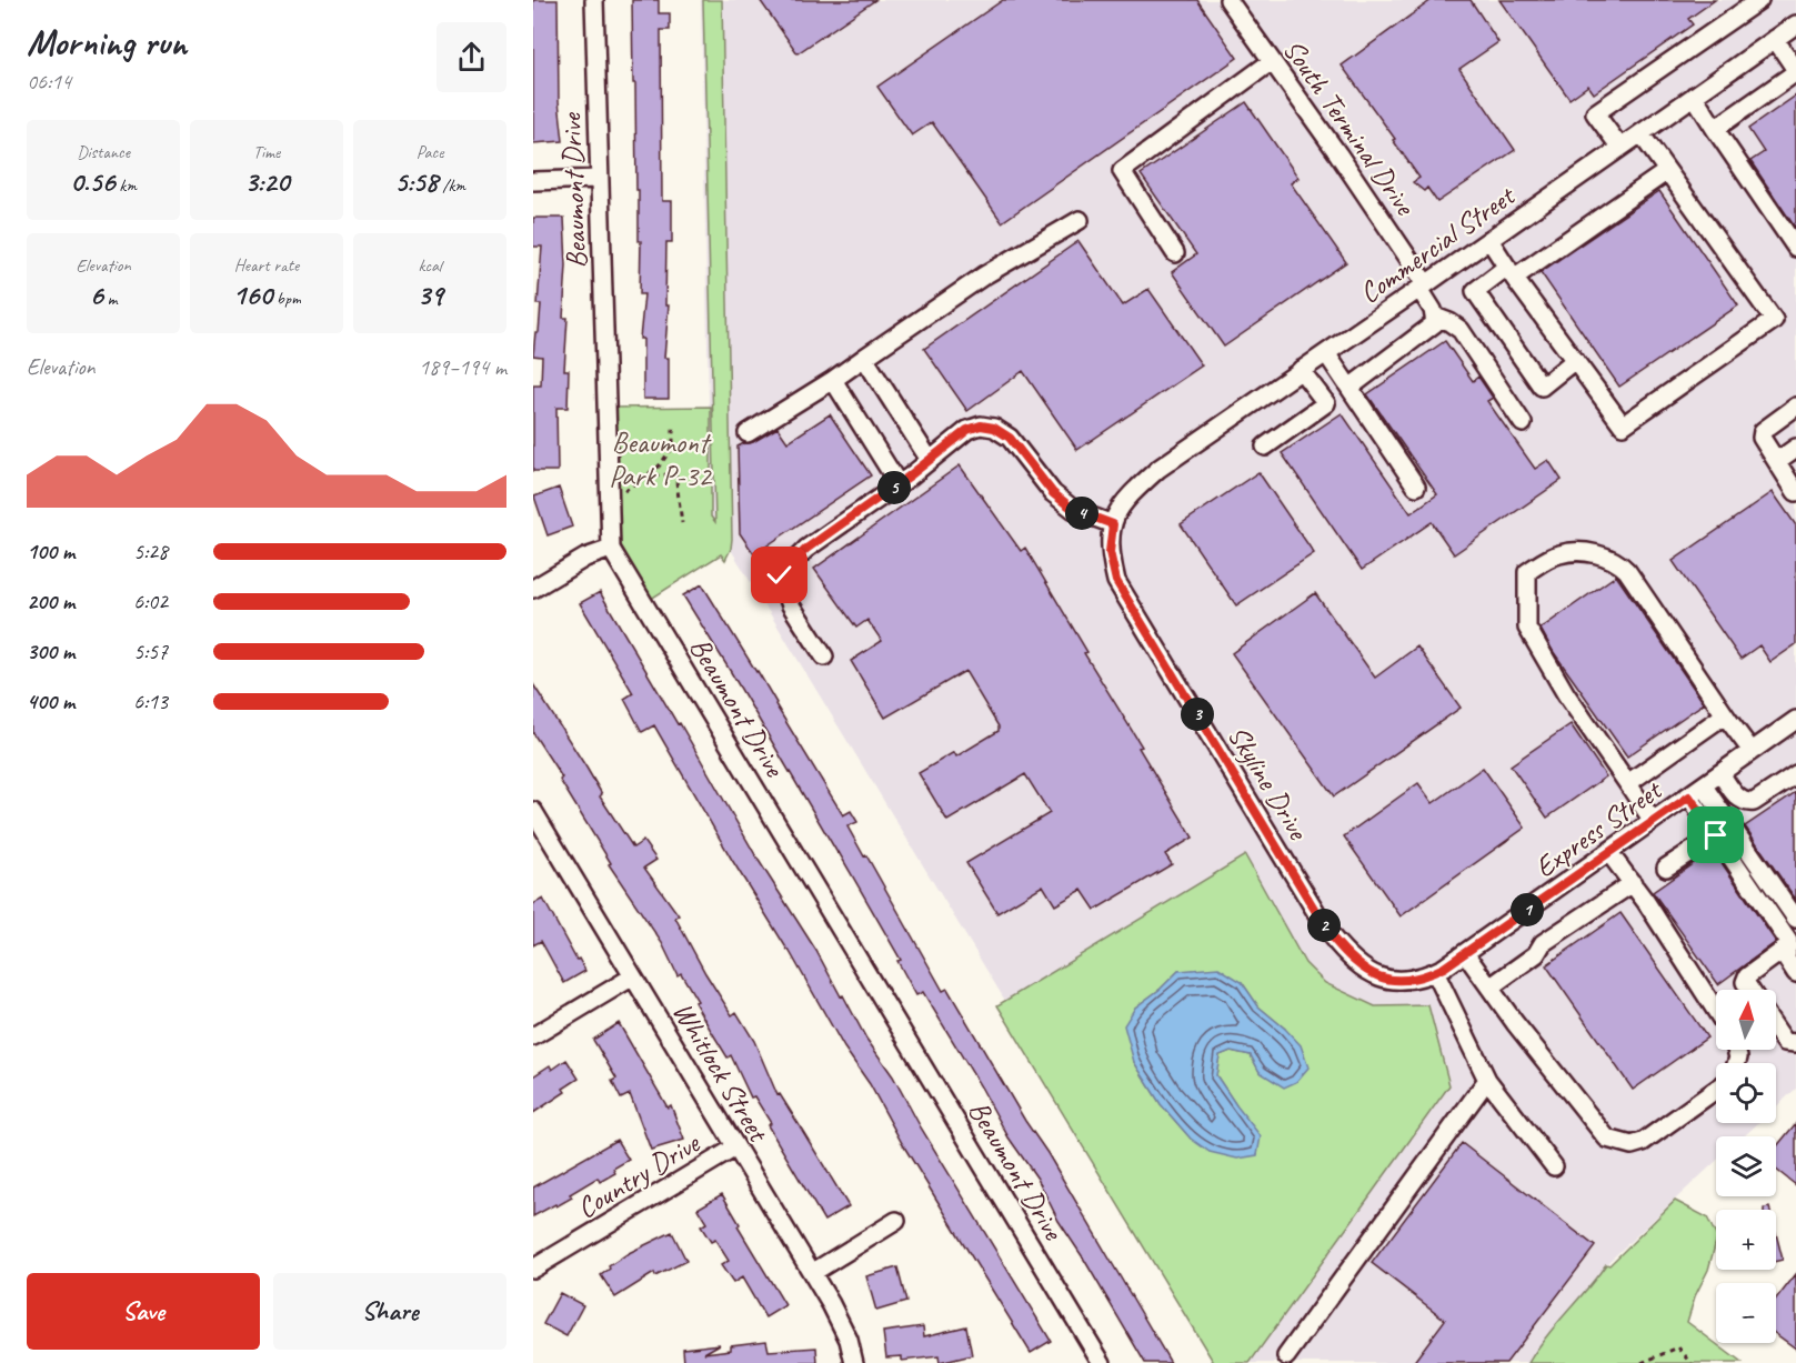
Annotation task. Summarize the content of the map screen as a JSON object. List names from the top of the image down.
{
  "streets": {
    "street": [
      "South Terminal Drive",
      "Beaumont Drive",
      "Commercial Street",
      "Skyline Drive",
      "Express Street",
      "Whitlock Street",
      "Country Drive"
    ]
  },
  "crossings": [
    ["South Terminal Drive", "Commercial Street"],
    ["Commercial Street", "Skyline Drive"],
    ["Skyline Drive", "Express Street"],
    ["Whitlock Street", "Country Drive"]
  ],
  "parks": ["Beaumont Park P-32"],
  "north": "top",
  "page": {
    "heading": ["Morning run", "06:14"],
    "stats": [
      ["Distance", "0.56 km"],
      ["Time", "3:20"],
      ["Pace", "5:58 /km"],
      ["Elevation", "6 m"],
      ["Heart rate", "160 bpm"],
      ["kcal", "39"]
    ],
    "chart": ["Elevation", "189–194 m"],
    "pins": [
      "5",
      "4",
      "3",
      "1",
      "2"
    ],
    "list": [
      {
        "name": "100 m",
        "note": "5:28"
      },
      {
        "name": "200 m",
        "note": "6:02"
      },
      {
        "name": "300 m",
        "note": "5:57"
      },
      {
        "name": "400 m",
        "note": "6:13"
      }
    ],
    "map_buttons": ["+", "−"],
    "buttons": ["Save", "Share"]
  }
}
